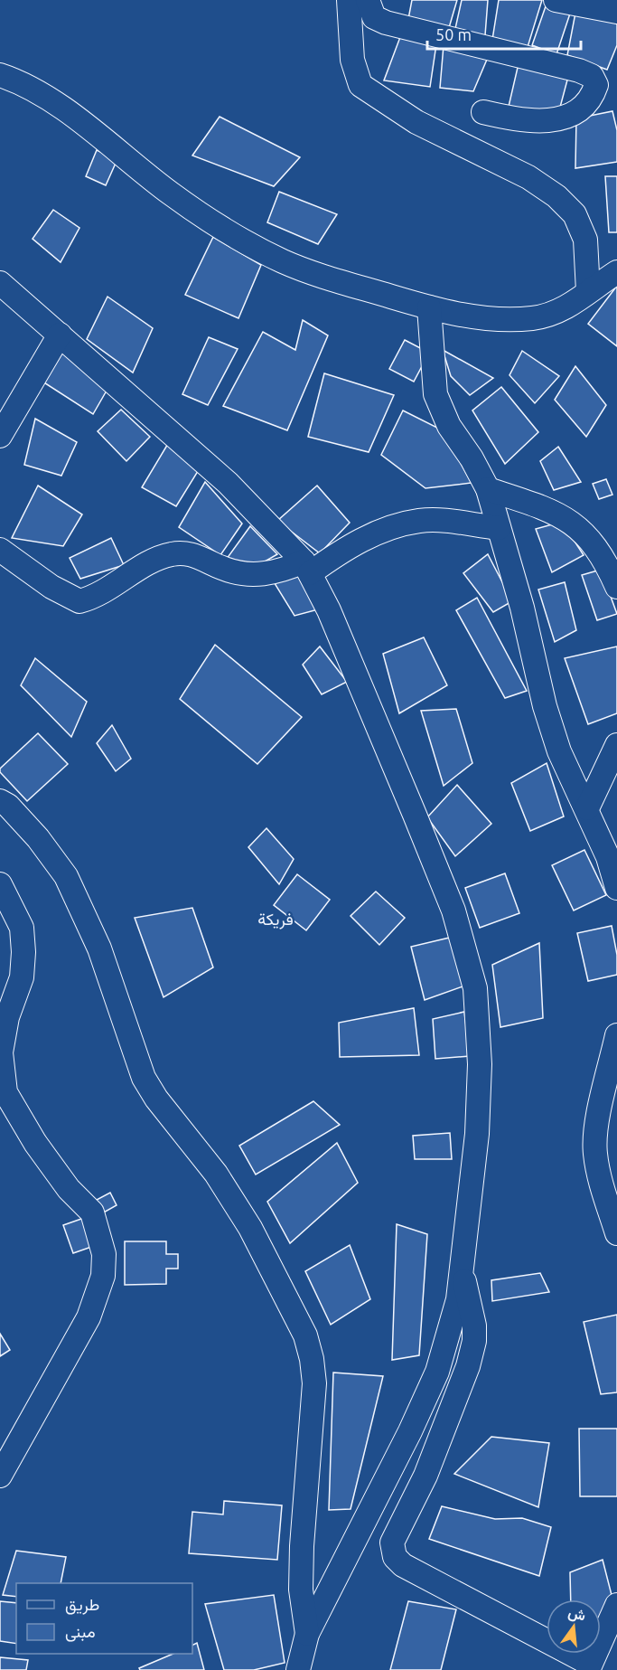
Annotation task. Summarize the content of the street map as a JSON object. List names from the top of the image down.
{
  "districts": ["فريكة"],
  "legend": ["طريق", "مبنى"],
  "scale_bar": "50 m",
  "north": "top"
}
